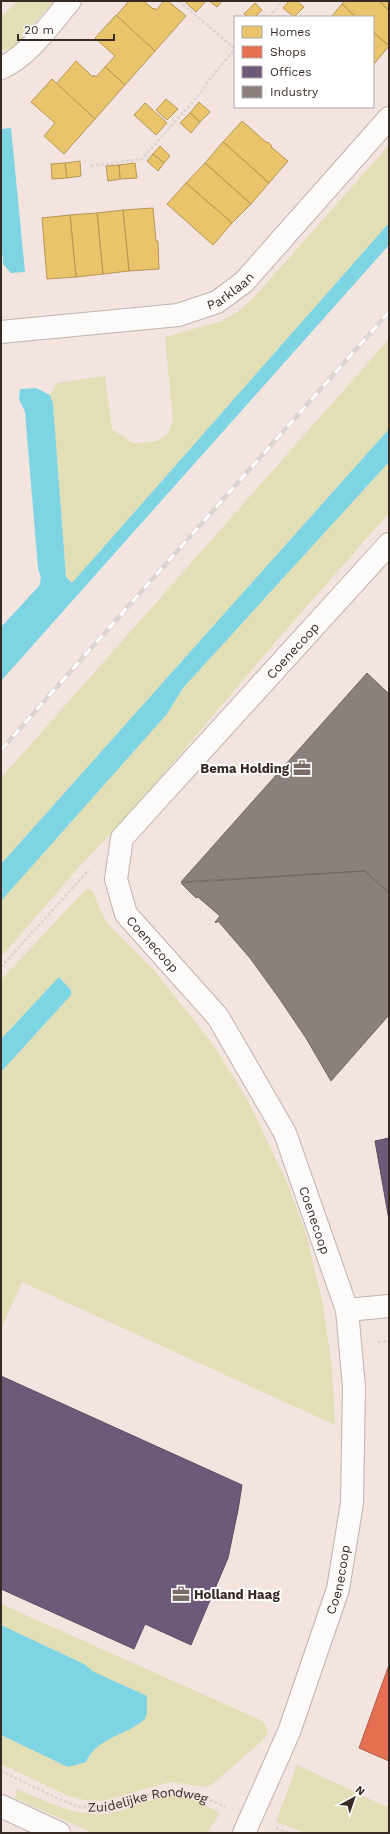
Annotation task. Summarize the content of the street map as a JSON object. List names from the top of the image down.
{
  "streets": {
    "street": ["Parklaan", "Coenecoop"],
    "path": ["Zuidelijke Rondweg"]
  },
  "crossings": [
    ["Coenecoop", "Zuidelijke Rondweg"]
  ],
  "places": {
    "office": ["Bema Holding", "Holland Haag"]
  },
  "legend": [
    "Homes",
    "Shops",
    "Offices",
    "Industry"
  ],
  "scale_bar": "20 m",
  "north": "top right"
}
